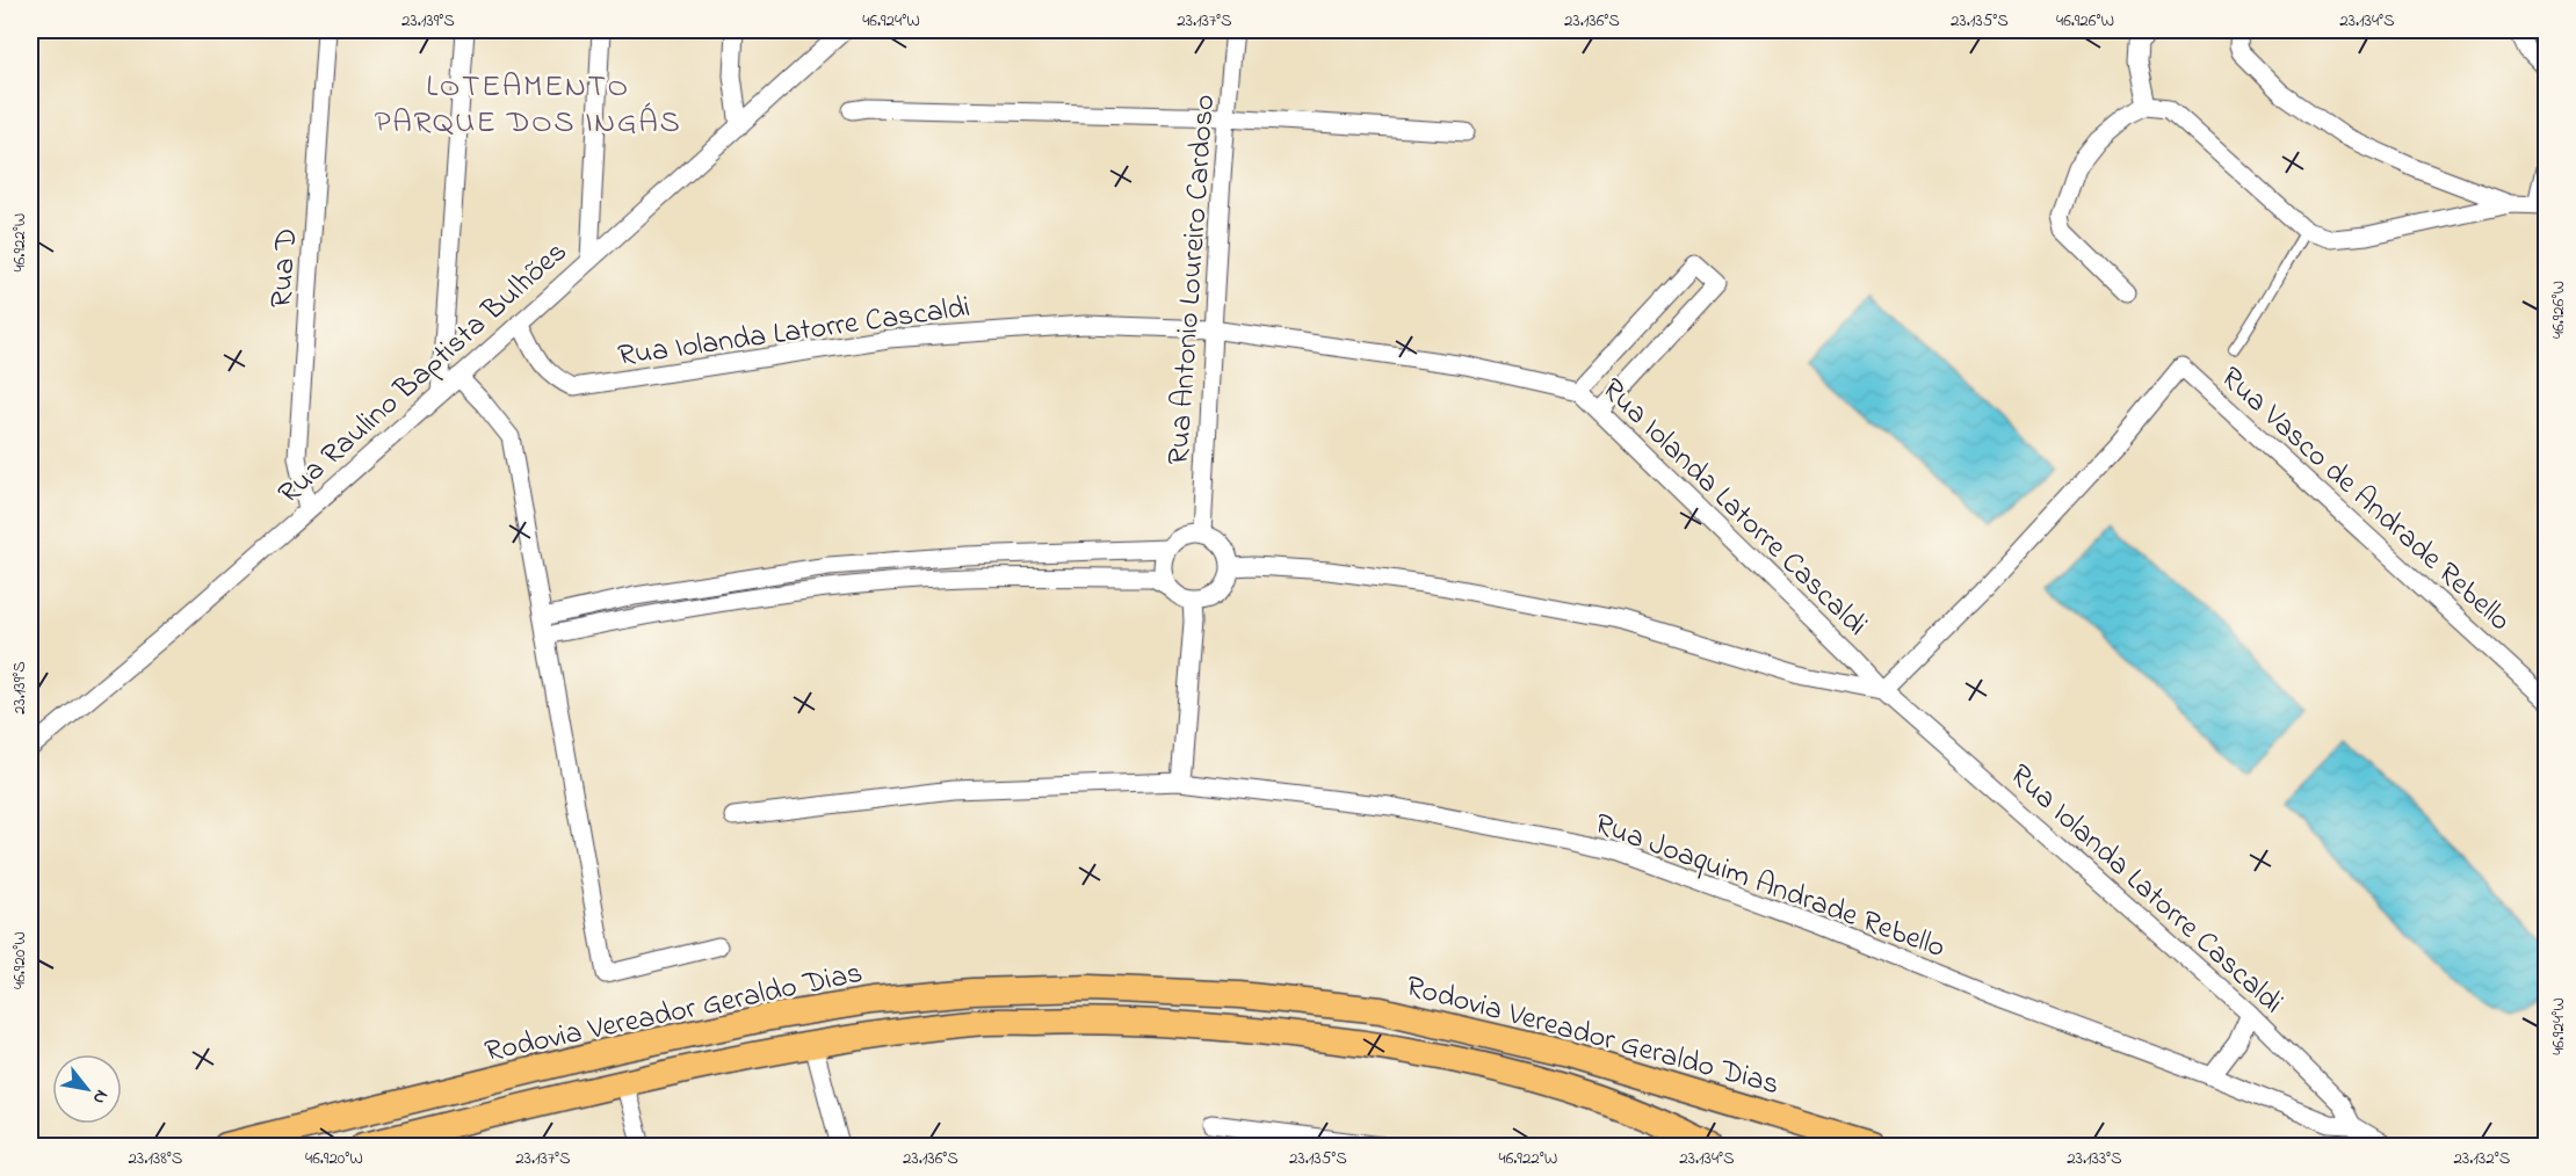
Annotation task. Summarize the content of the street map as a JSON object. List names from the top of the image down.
{
  "streets": {
    "main road": ["Rodovia Vereador Geraldo Dias"],
    "street": [
      "Rua D",
      "Rua Antonio Loureiro Cardoso",
      "Rua Iolanda Latorre Cascaldi",
      "Rua Raulino Baptista Bulhões",
      "Rua Vasco de Andrade Rebello",
      "Rua Joaquim Andrade Rebello"
    ]
  },
  "crossings": [
    ["Rua D", "Rua Raulino Baptista Bulhões"],
    ["Rua Antonio Loureiro Cardoso", "Rua Iolanda Latorre Cascaldi"],
    ["Rua Iolanda Latorre Cascaldi", "Rua Raulino Baptista Bulhões"],
    ["Rua Iolanda Latorre Cascaldi", "Rua Vasco de Andrade Rebello"],
    ["Rua Iolanda Latorre Cascaldi", "Rua Joaquim Andrade Rebello"]
  ],
  "districts": ["LOTEAMENTO PARQUE DOS INGÁS"],
  "north": "bottom right",
  "coordinates": [
    "23.139°S",
    "46.924°W",
    "23.137°S",
    "23.136°S",
    "23.135°S",
    "46.926°W",
    "23.134°S",
    "46.922°W",
    "46.920°W",
    "23.138°S",
    "23.133°S",
    "23.132°S"
  ]
}
